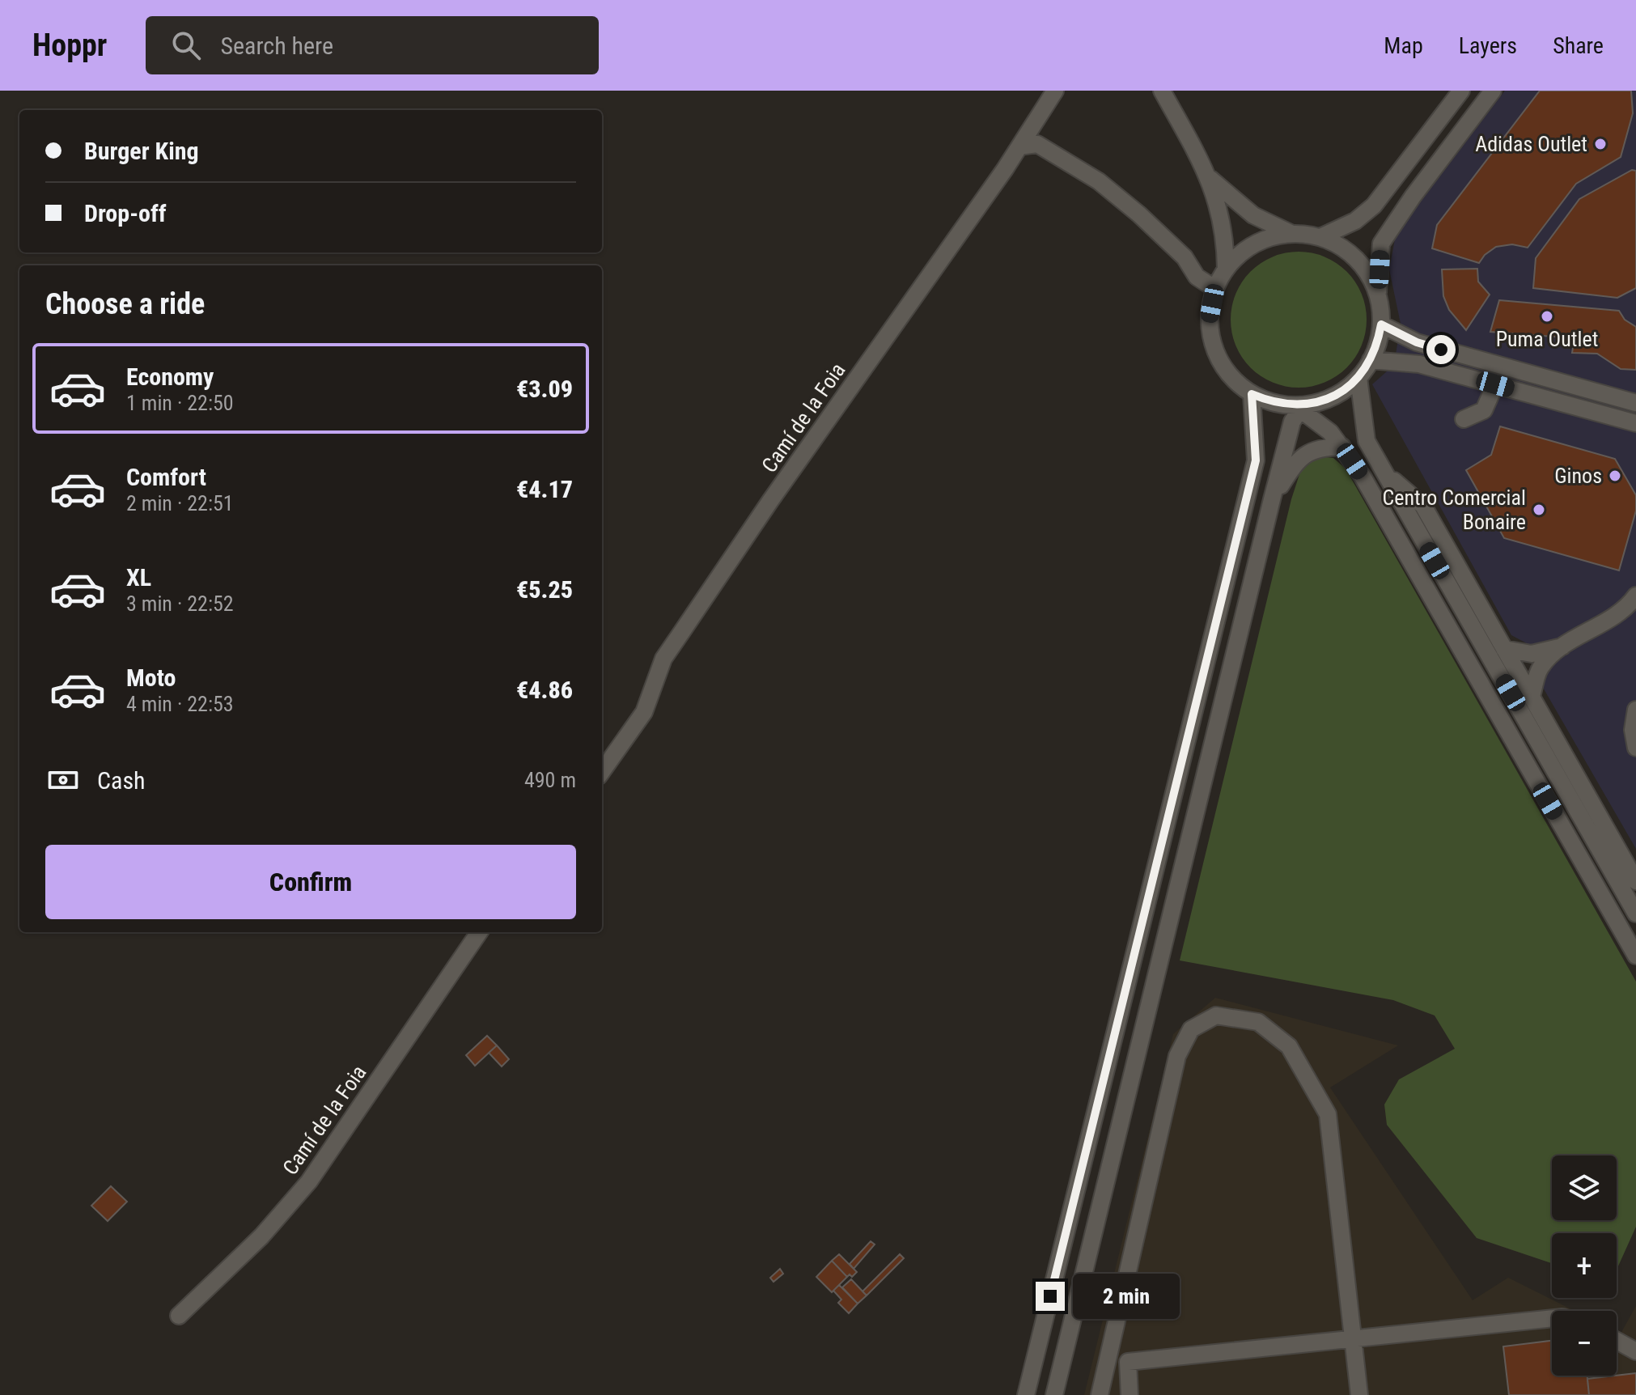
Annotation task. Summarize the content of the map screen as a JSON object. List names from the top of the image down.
{
  "streets": {
    "street": ["Camí de la Foia"]
  },
  "places": [
    "Adidas Outlet",
    "Puma Outlet",
    "Ginos",
    "Centro Comercial Bonaire"
  ],
  "page": {
    "header": "Hoppr",
    "search": "Search here",
    "nav": ["Map", "Layers", "Share"],
    "banner": ["Burger King", "Drop-off"],
    "heading": "Choose a ride",
    "list": [
      {
        "name": "Economy",
        "note": "1 min · 22:50",
        "value": "€3.09"
      },
      {
        "name": "Comfort",
        "note": "2 min · 22:51",
        "value": "€4.17"
      },
      {
        "name": "XL",
        "note": "3 min · 22:52",
        "value": "€5.25"
      },
      {
        "name": "Moto",
        "note": "4 min · 22:53",
        "value": "€4.86"
      }
    ],
    "pay": ["Cash", "490 m"],
    "buttons": "Confirm",
    "map_buttons": ["+", "−"],
    "bubble": "2 min"
  }
}
